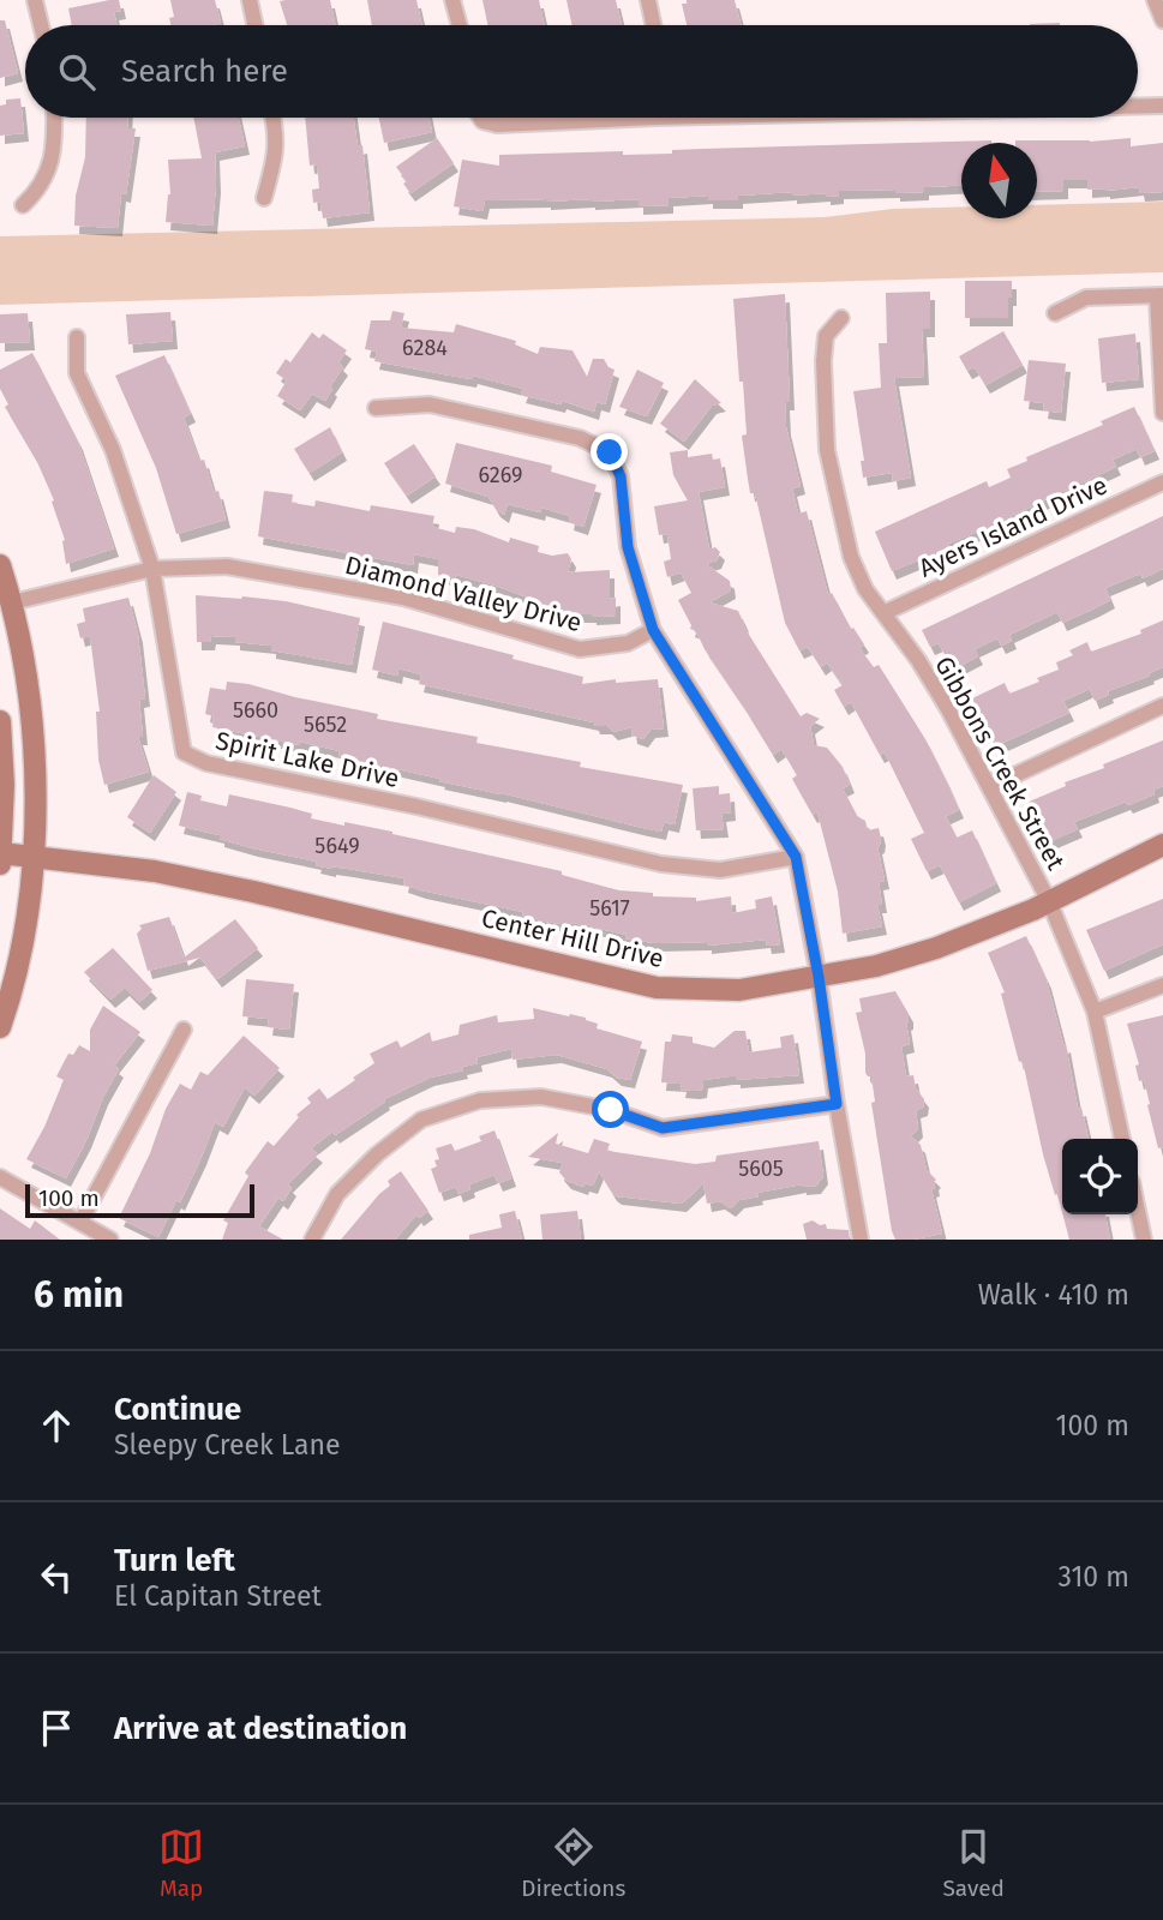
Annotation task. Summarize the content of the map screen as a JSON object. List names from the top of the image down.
{
  "streets": {
    "street": [
      "Ayers Island Drive",
      "Diamond Valley Drive",
      "Spirit Lake Drive",
      "Gibbons Creek Street",
      "Center Hill Drive"
    ]
  },
  "crossings": [
    ["Ayers Island Drive", "Gibbons Creek Street"],
    ["Diamond Valley Drive", "Spirit Lake Drive"],
    ["Gibbons Creek Street", "Center Hill Drive"]
  ],
  "house_numbers": [
    "6284",
    "6269",
    "5660",
    "5652",
    "5649",
    "5617",
    "5605"
  ],
  "scale_bar": "100 m",
  "north": "top",
  "page": {
    "search": "Search here",
    "scale": "100 m",
    "heading": ["6 min", "Walk · 410 m"],
    "list": [
      ["Continue", "Sleepy Creek Lane", "100 m"],
      ["Turn left", "El Capitan Street", "310 m"],
      "Arrive at destination"
    ],
    "nav": ["Map", "Directions", "Saved"]
  }
}
